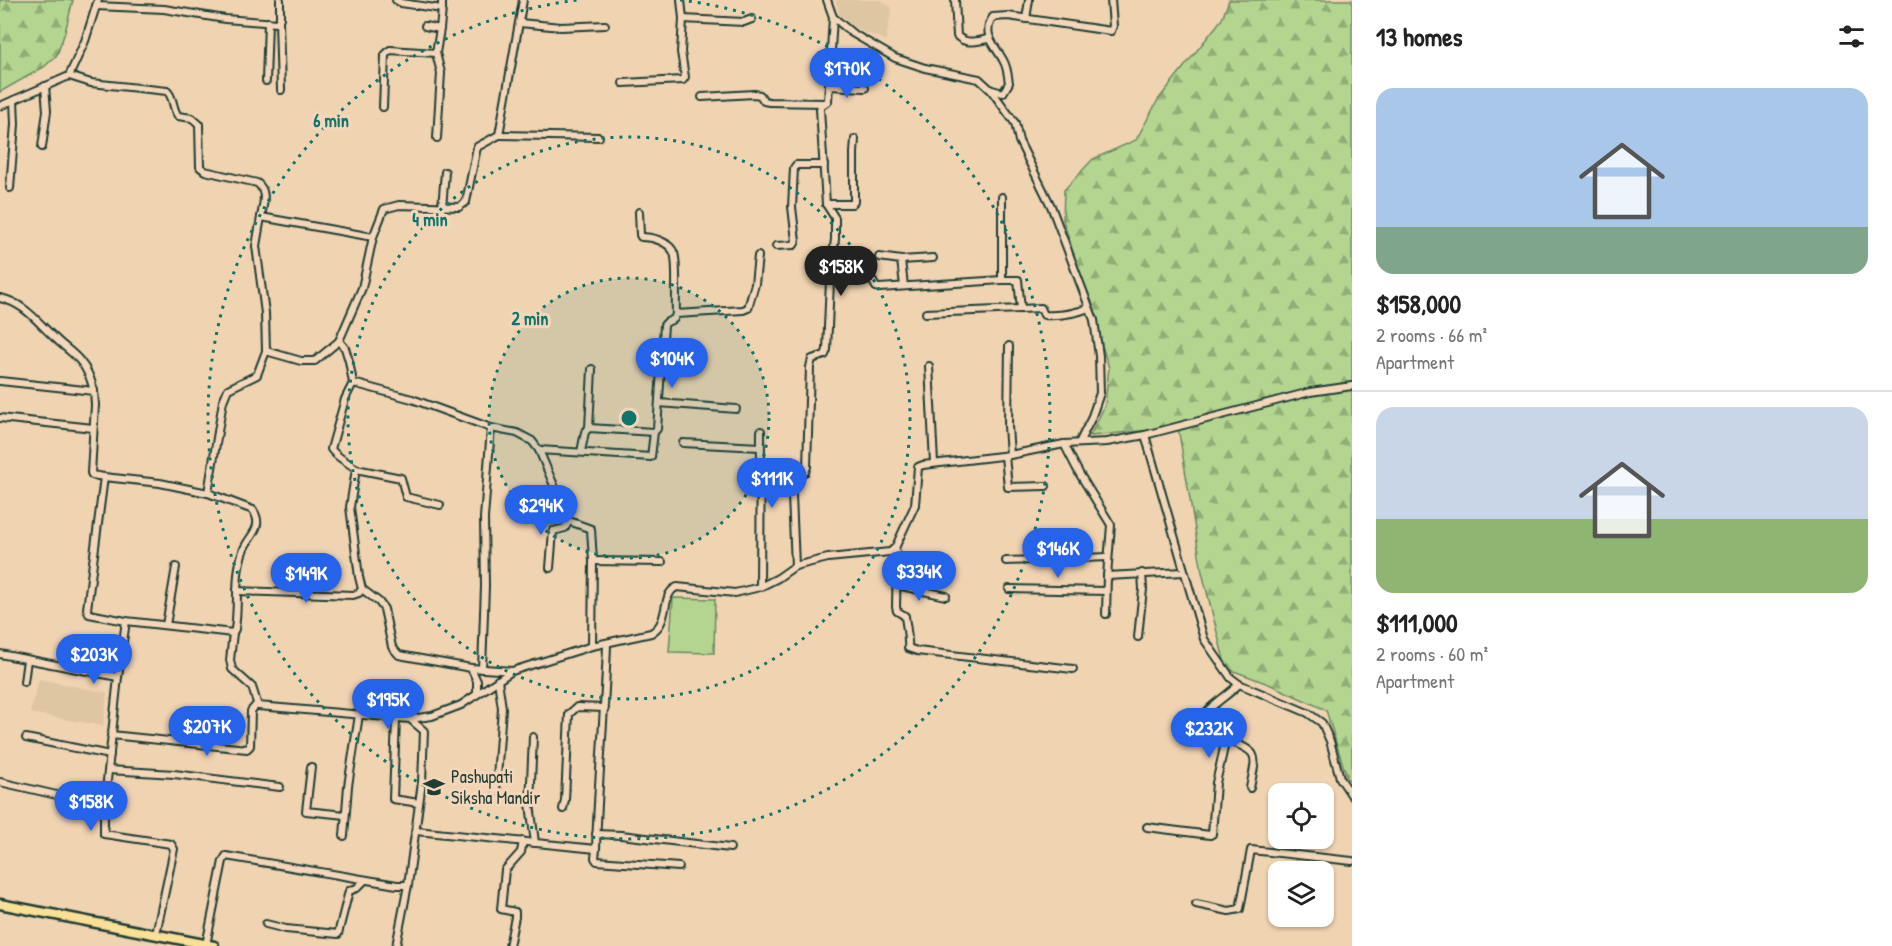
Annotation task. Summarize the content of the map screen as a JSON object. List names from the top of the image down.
{
  "places": {
    "school or university": ["Pashupati Siksha Mandir"]
  },
  "page": {
    "heading": "13 homes",
    "price": [
      "$170K",
      "$158K",
      "$104K",
      "$111K",
      "$294K",
      "$146K",
      "$334K",
      "$149K",
      "$203K",
      "$195K",
      "$207K",
      "$232K",
      "$158K"
    ],
    "list": [
      {
        "name": "$158,000",
        "note": "2 rooms · 66 m² · Apartment"
      },
      {
        "name": "$111,000",
        "note": "2 rooms · 60 m² · Apartment"
      }
    ]
  },
  "rings": ["6 min", "4 min", "2 min"]
}
